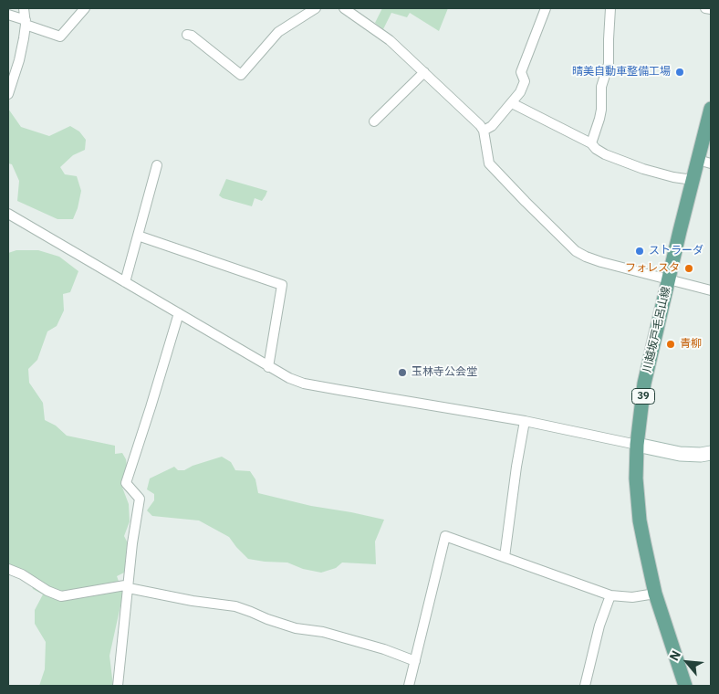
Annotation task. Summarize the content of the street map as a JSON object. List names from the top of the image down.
{
  "streets": {
    "main road": ["川越坂戸毛呂山線", "39"]
  },
  "places": [
    "晴美自動車整備工場",
    "ストラーダ",
    "フォレスタ",
    "青柳",
    "玉林寺公会堂"
  ],
  "north": "top left"
}
